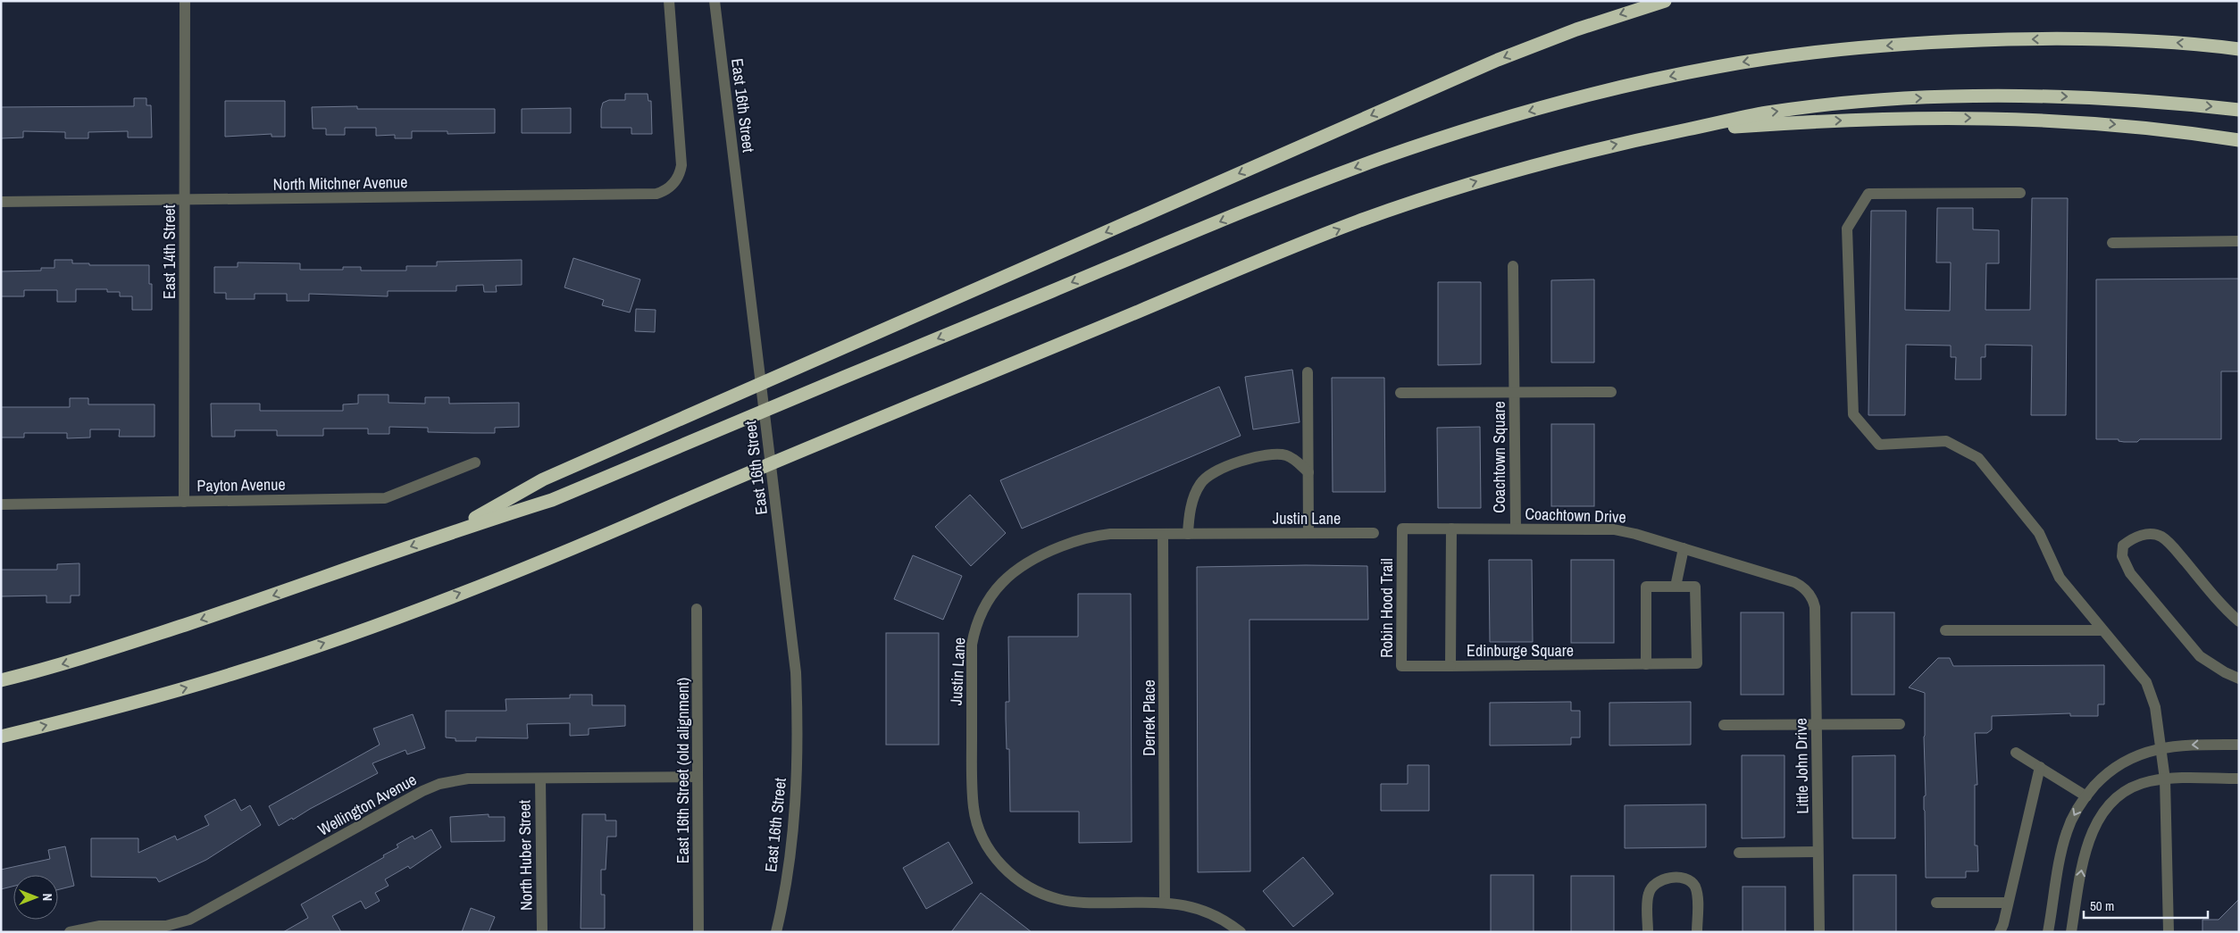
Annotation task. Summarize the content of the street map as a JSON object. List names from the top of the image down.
{
  "streets": {
    "street": [
      "East 16th Street",
      "North Mitchner Avenue",
      "East 14th Street",
      "Coachtown Square",
      "Payton Avenue",
      "Coachtown Drive",
      "Justin Lane",
      "Robin Hood Trail",
      "Edinburge Square",
      "Derrek Place",
      "Little John Drive",
      "East 16th Street (old alignment)",
      "Wellington Avenue",
      "North Huber Street"
    ]
  },
  "crossings": [
    ["North Mitchner Avenue", "East 14th Street"],
    ["East 14th Street", "Payton Avenue"],
    ["Coachtown Square", "Coachtown Drive"],
    ["Coachtown Drive", "Robin Hood Trail"],
    ["Coachtown Drive", "Edinburge Square"],
    ["Coachtown Drive", "Little John Drive"],
    ["Justin Lane", "Derrek Place"],
    ["Robin Hood Trail", "Edinburge Square"],
    ["East 16th Street (old alignment)", "Wellington Avenue"],
    ["Wellington Avenue", "North Huber Street"]
  ],
  "scale_bar": "50 m",
  "north": "right"
}
